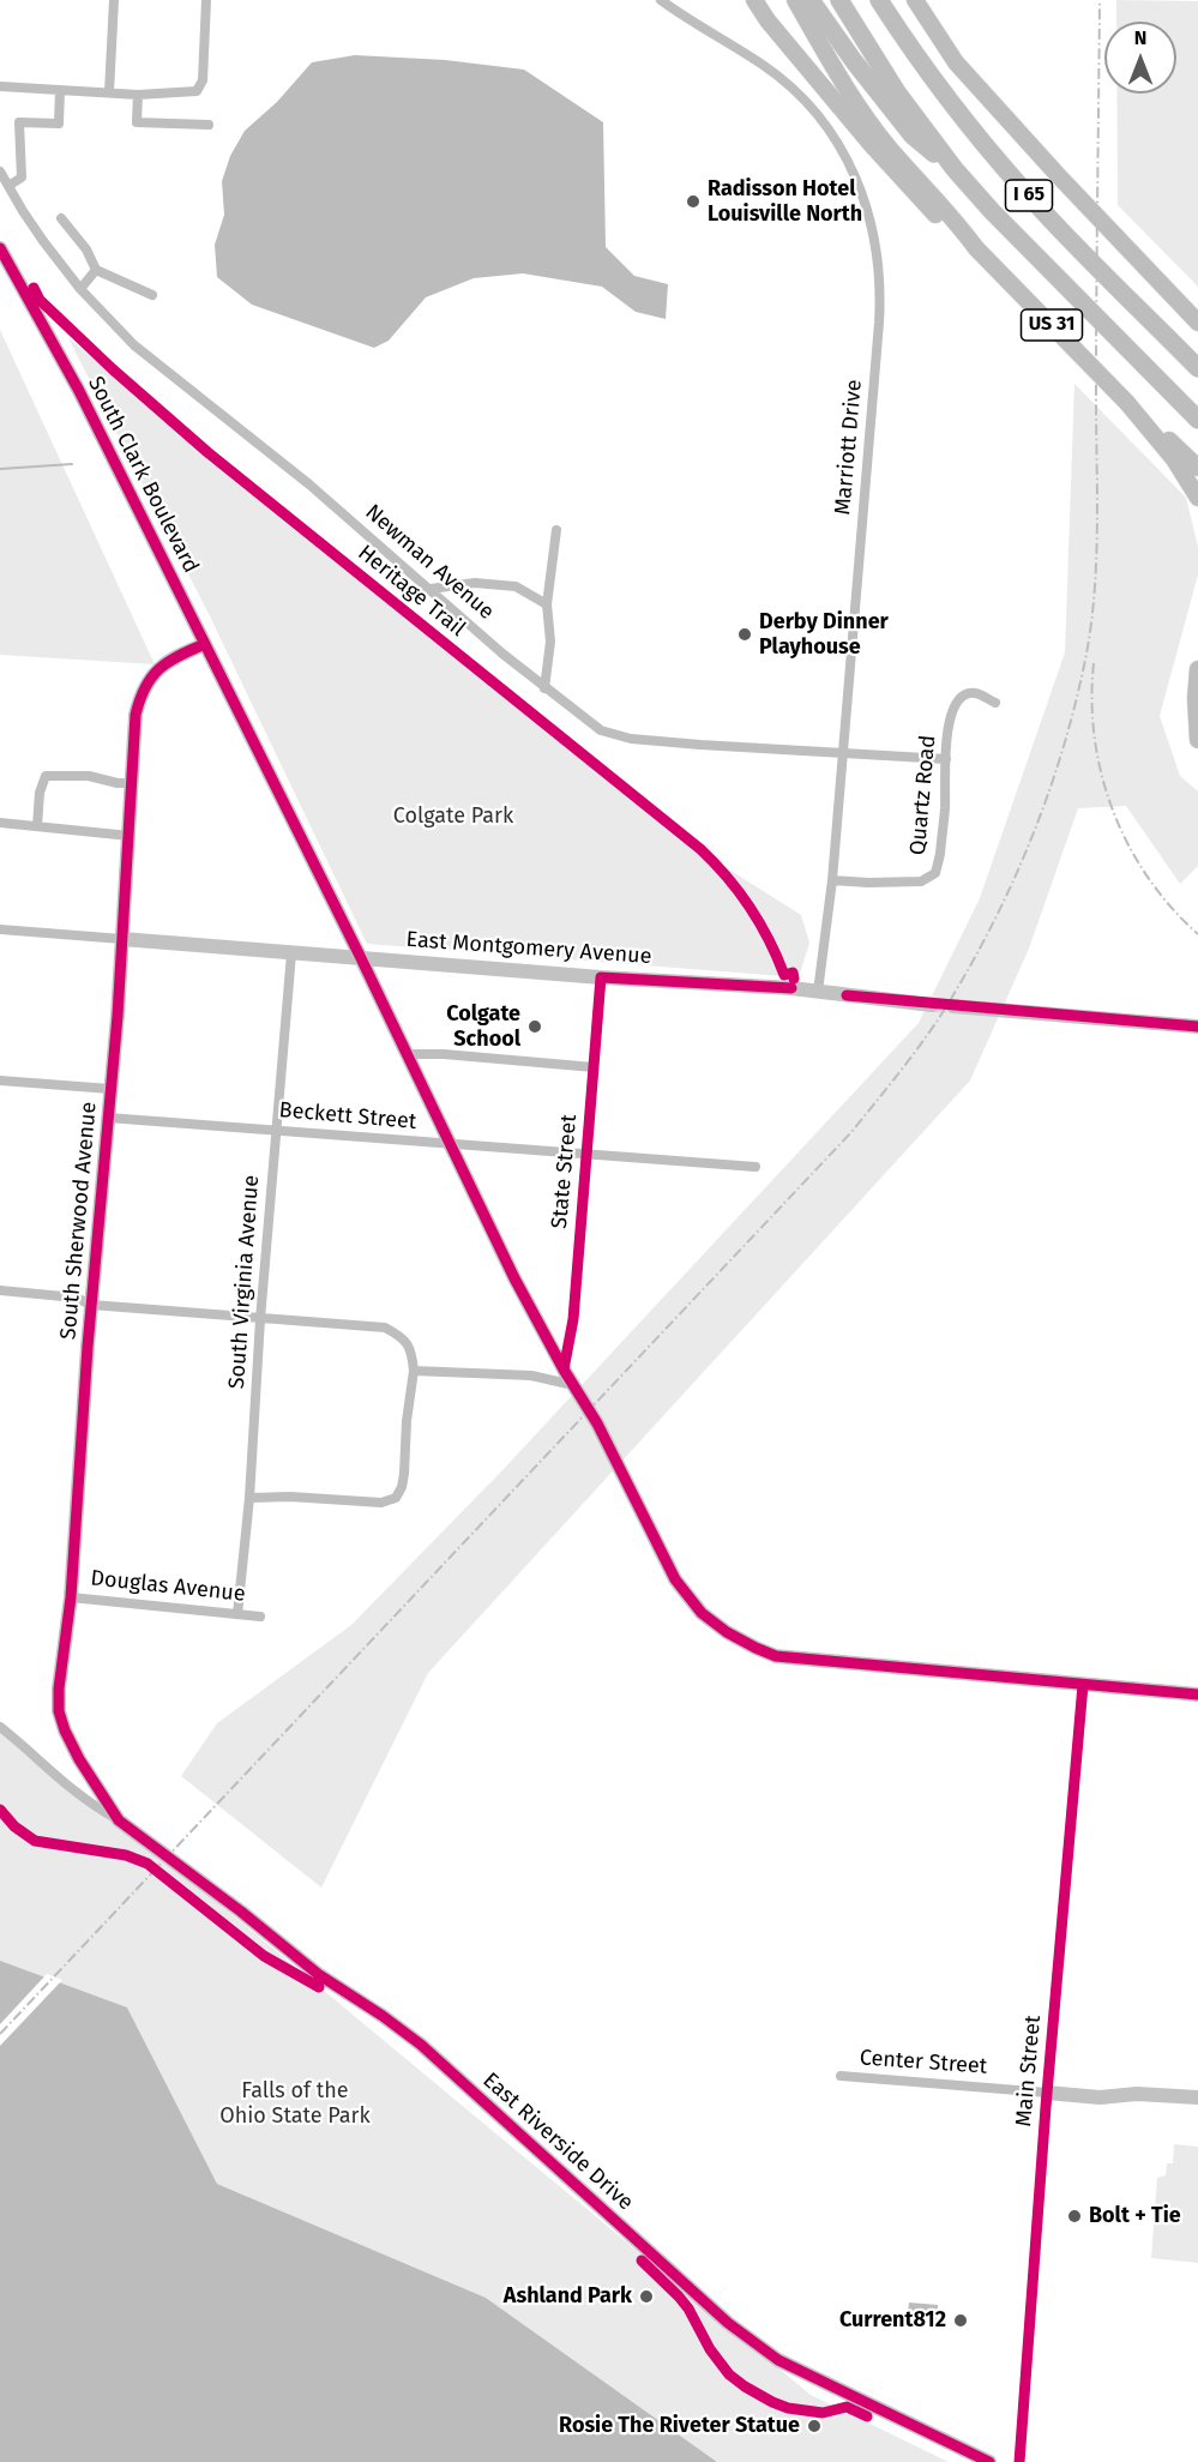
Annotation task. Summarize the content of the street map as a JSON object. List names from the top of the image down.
{
  "streets": {
    "highway": ["I 65"],
    "main road": ["US 31"],
    "street": [
      "Marriott Drive",
      "South Clark Boulevard",
      "Newman Avenue",
      "Quartz Road",
      "East Montgomery Avenue",
      "Beckett Street",
      "State Street",
      "South Sherwood Avenue",
      "South Virginia Avenue",
      "Douglas Avenue",
      "Center Street",
      "Main Street",
      "East Riverside Drive"
    ],
    "cycle path": ["Heritage Trail"]
  },
  "crossings": [
    ["Marriott Drive", "Newman Avenue"],
    ["Marriott Drive", "Quartz Road"],
    ["Marriott Drive", "East Montgomery Avenue"],
    ["South Clark Boulevard", "East Montgomery Avenue"],
    ["South Clark Boulevard", "Beckett Street"],
    ["South Clark Boulevard", "State Street"],
    ["South Clark Boulevard", "South Sherwood Avenue"],
    ["South Clark Boulevard", "Main Street"],
    ["Newman Avenue", "Quartz Road"],
    ["East Montgomery Avenue", "State Street"],
    ["East Montgomery Avenue", "South Sherwood Avenue"],
    ["East Montgomery Avenue", "South Virginia Avenue"],
    ["Beckett Street", "State Street"],
    ["Beckett Street", "South Sherwood Avenue"],
    ["Beckett Street", "South Virginia Avenue"],
    ["South Sherwood Avenue", "Douglas Avenue"],
    ["South Sherwood Avenue", "East Riverside Drive"],
    ["South Virginia Avenue", "Douglas Avenue"],
    ["Center Street", "Main Street"]
  ],
  "parks": ["Colgate Park", "Falls of the Ohio State Park"],
  "places": [
    "Radisson Hotel Louisville North",
    "Derby Dinner Playhouse",
    "Colgate School",
    "Bolt + Tie",
    "Ashland Park",
    "Current812",
    "Rosie The Riveter Statue"
  ],
  "north": "top"
}
